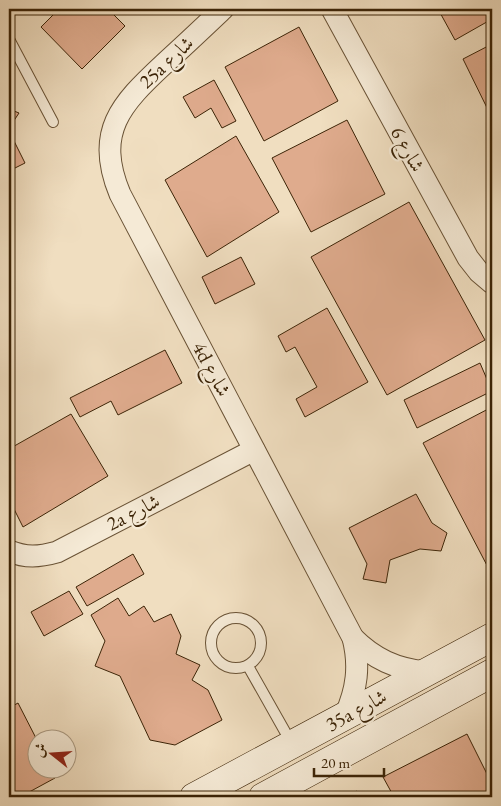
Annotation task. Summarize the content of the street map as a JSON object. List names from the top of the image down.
{
  "streets": {
    "street": [
      "25a شارع",
      "شارع 6",
      "4d شارع",
      "2a شارع",
      "35a شارع"
    ]
  },
  "crossings": [
    ["25a شارع", "4d شارع"],
    ["4d شارع", "2a شارع"],
    ["4d شارع", "35a شارع"]
  ],
  "scale_bar": "20 m",
  "north": "left"
}
